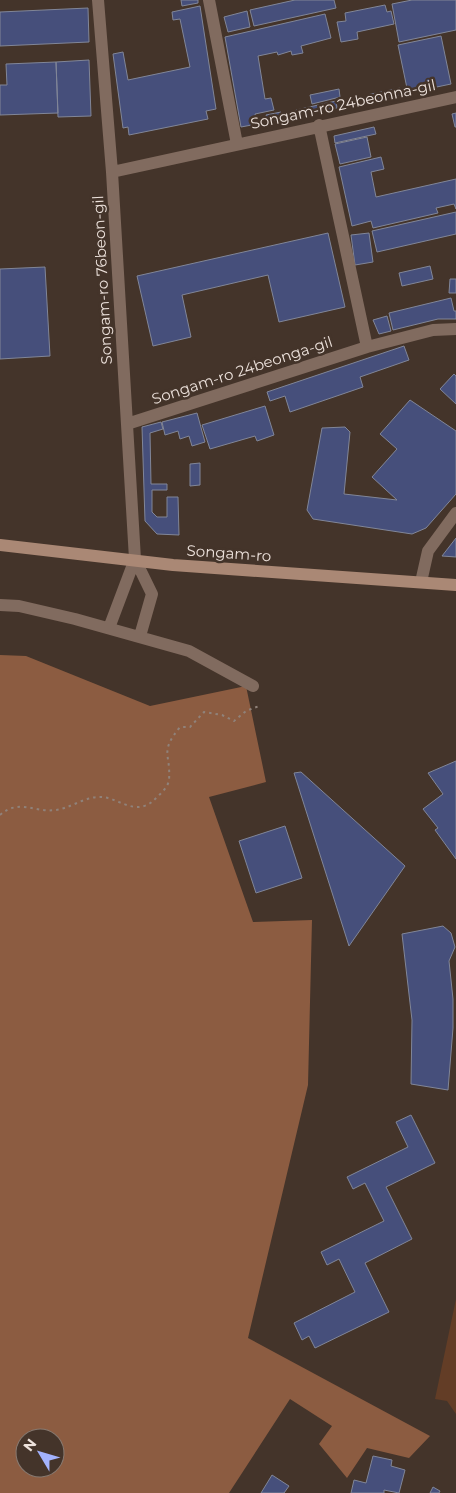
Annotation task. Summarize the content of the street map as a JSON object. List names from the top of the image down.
{
  "streets": {
    "main road": ["Songam-ro"],
    "street": ["Songam-ro 24beonna-gil", "Songam-ro 76beon-gil", "Songam-ro 24beonga-gil"]
  },
  "crossings": [
    ["Songam-ro 24beonna-gil", "Songam-ro 76beon-gil"],
    ["Songam-ro 76beon-gil", "Songam-ro 24beonga-gil"],
    ["Songam-ro 76beon-gil", "Songam-ro"]
  ],
  "north": "top left"
}
